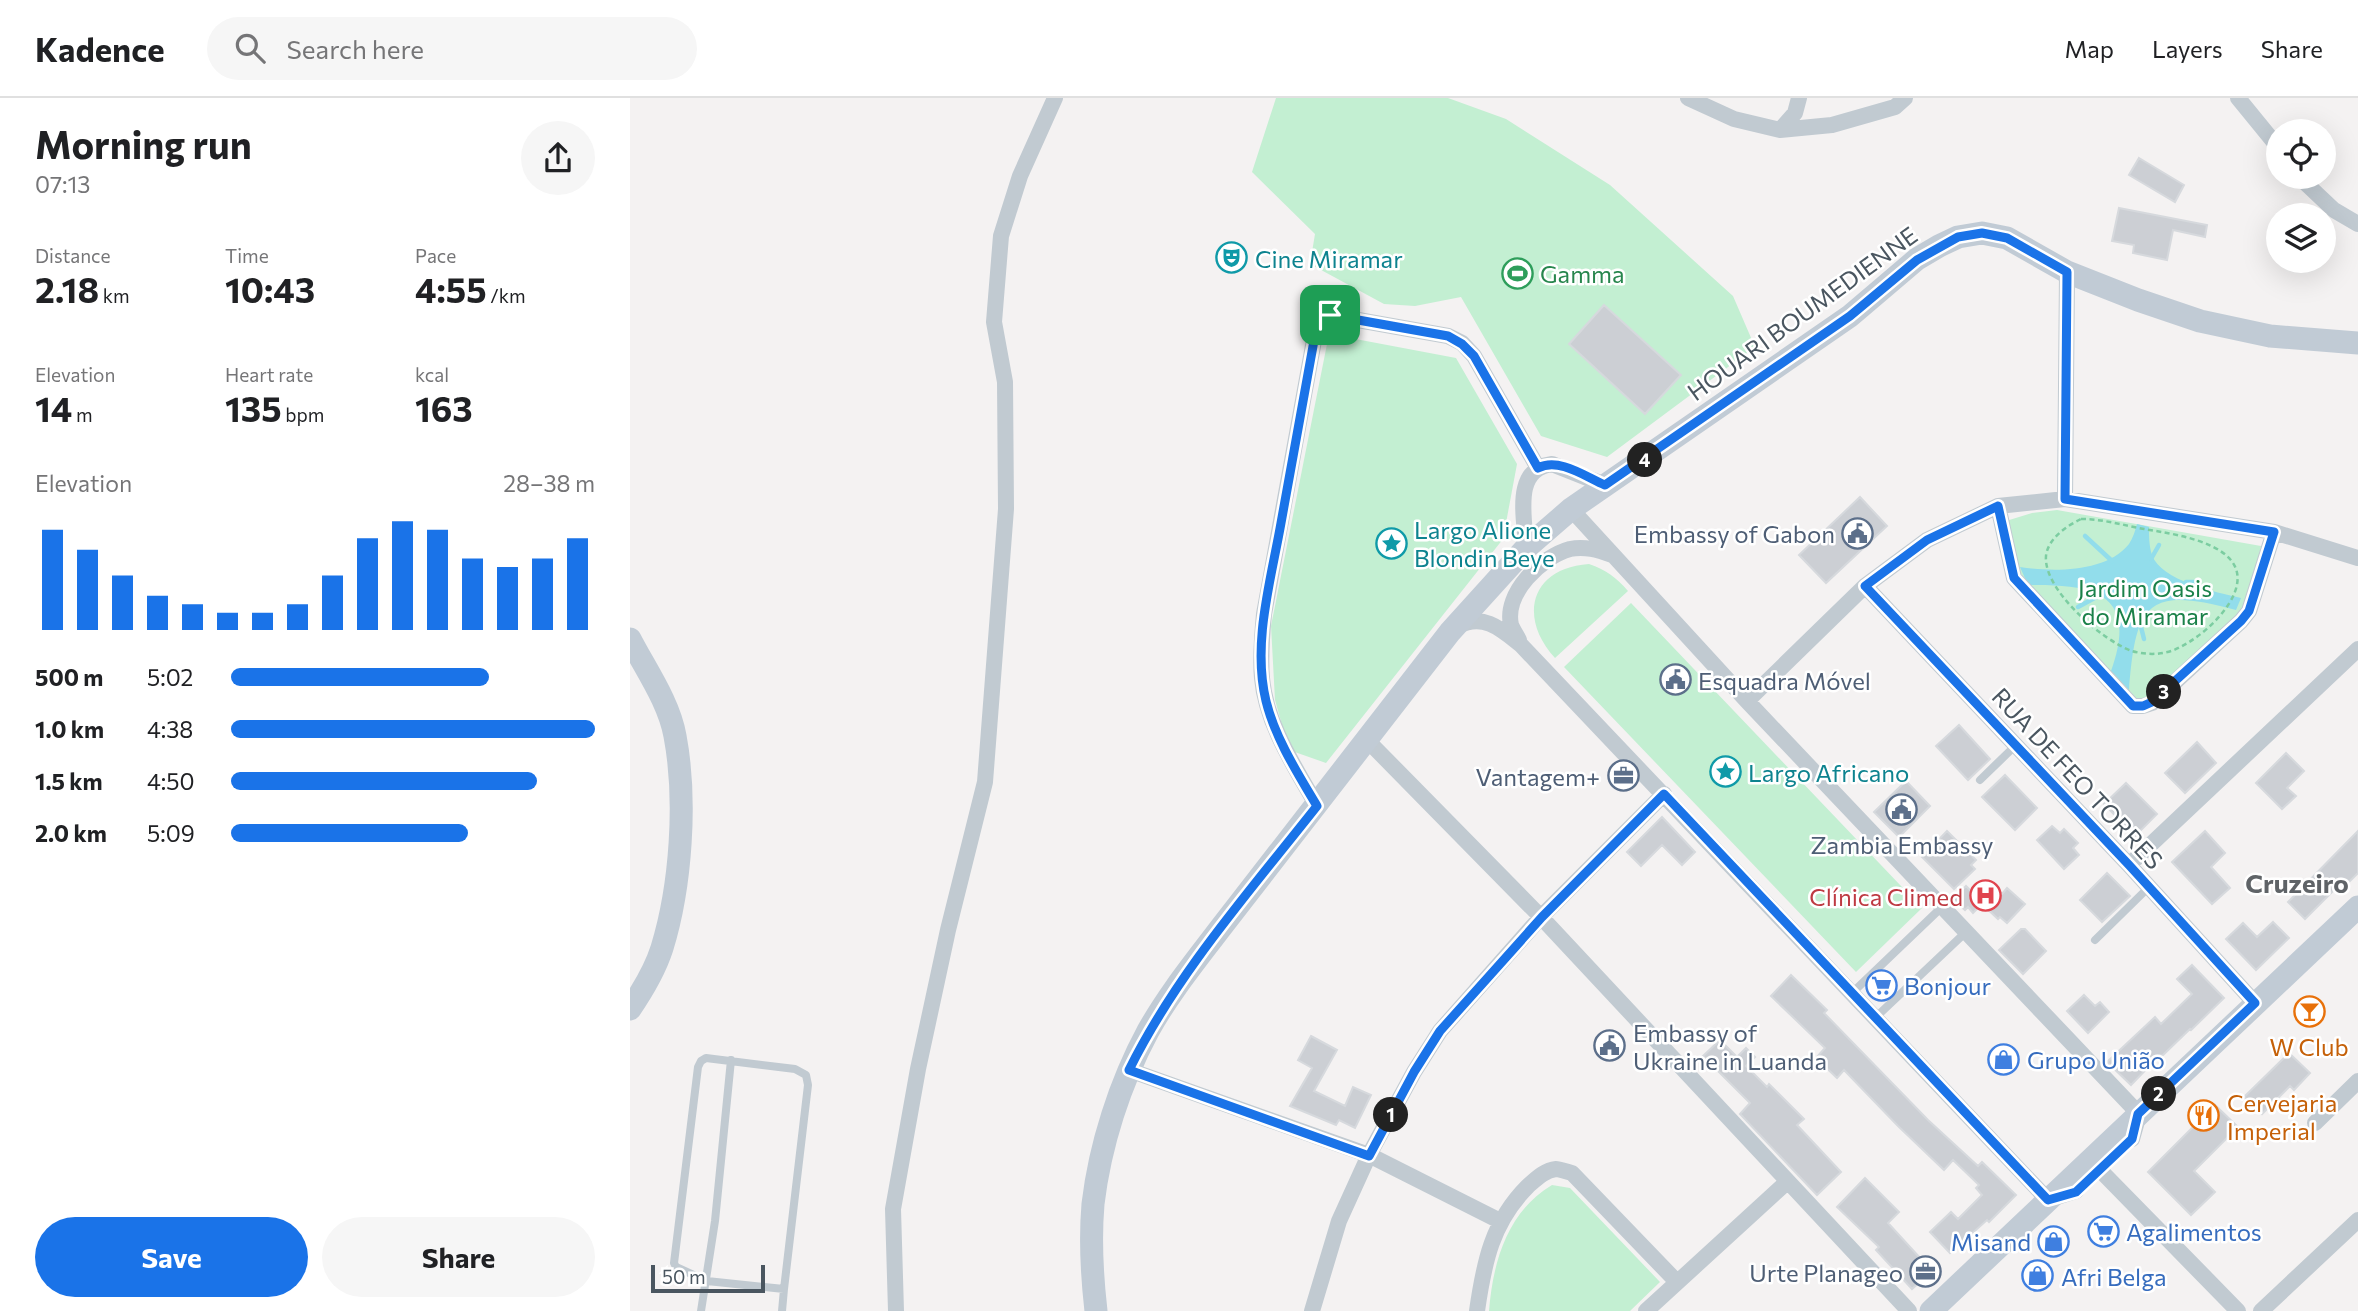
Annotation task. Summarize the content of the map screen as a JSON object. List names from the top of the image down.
{
  "streets": {
    "street": ["HOUARI BOUMEDIENNE", "RUA DE FEO TORRES"]
  },
  "districts": ["Cruzeiro"],
  "parks": ["Jardim Oasis do Miramar"],
  "places": {
    "theatre": ["Cine Miramar"],
    "sports": ["Gamma"],
    "public building": [
      "Embassy of Gabon",
      "Esquadra Móvel",
      "Zambia Embassy",
      "Embassy of Ukraine in Luanda"
    ],
    "place": ["Largo Alione Blondin Beye", "Largo Africano"],
    "office": ["Vantagem+", "Urte Planageo"],
    "hospital": ["Clínica Climed"],
    "supermarket": ["Bonjour", "Agalimentos"],
    "bar": ["W Club"],
    "shop": ["Grupo União", "Misand", "Afri Belga"],
    "restaurant": ["Cervejaria Imperial"]
  },
  "scale_bar": "50 m",
  "page": {
    "header": "Kadence",
    "search": "Search here",
    "nav": ["Map", "Layers", "Share"],
    "heading": ["Morning run", "07:13"],
    "stats": [
      ["Distance", "2.18 km"],
      ["Time", "10:43"],
      ["Pace", "4:55 /km"],
      ["Elevation", "14 m"],
      ["Heart rate", "135 bpm"],
      ["kcal", "163"]
    ],
    "pins": [
      "4",
      "3",
      "2",
      "1"
    ],
    "chart": ["Elevation", "28–38 m"],
    "list": [
      {
        "name": "500 m",
        "note": "5:02"
      },
      {
        "name": "1.0 km",
        "note": "4:38"
      },
      {
        "name": "1.5 km",
        "note": "4:50"
      },
      {
        "name": "2.0 km",
        "note": "5:09"
      }
    ],
    "buttons": ["Save", "Share"],
    "scale": "50 m"
  }
}
